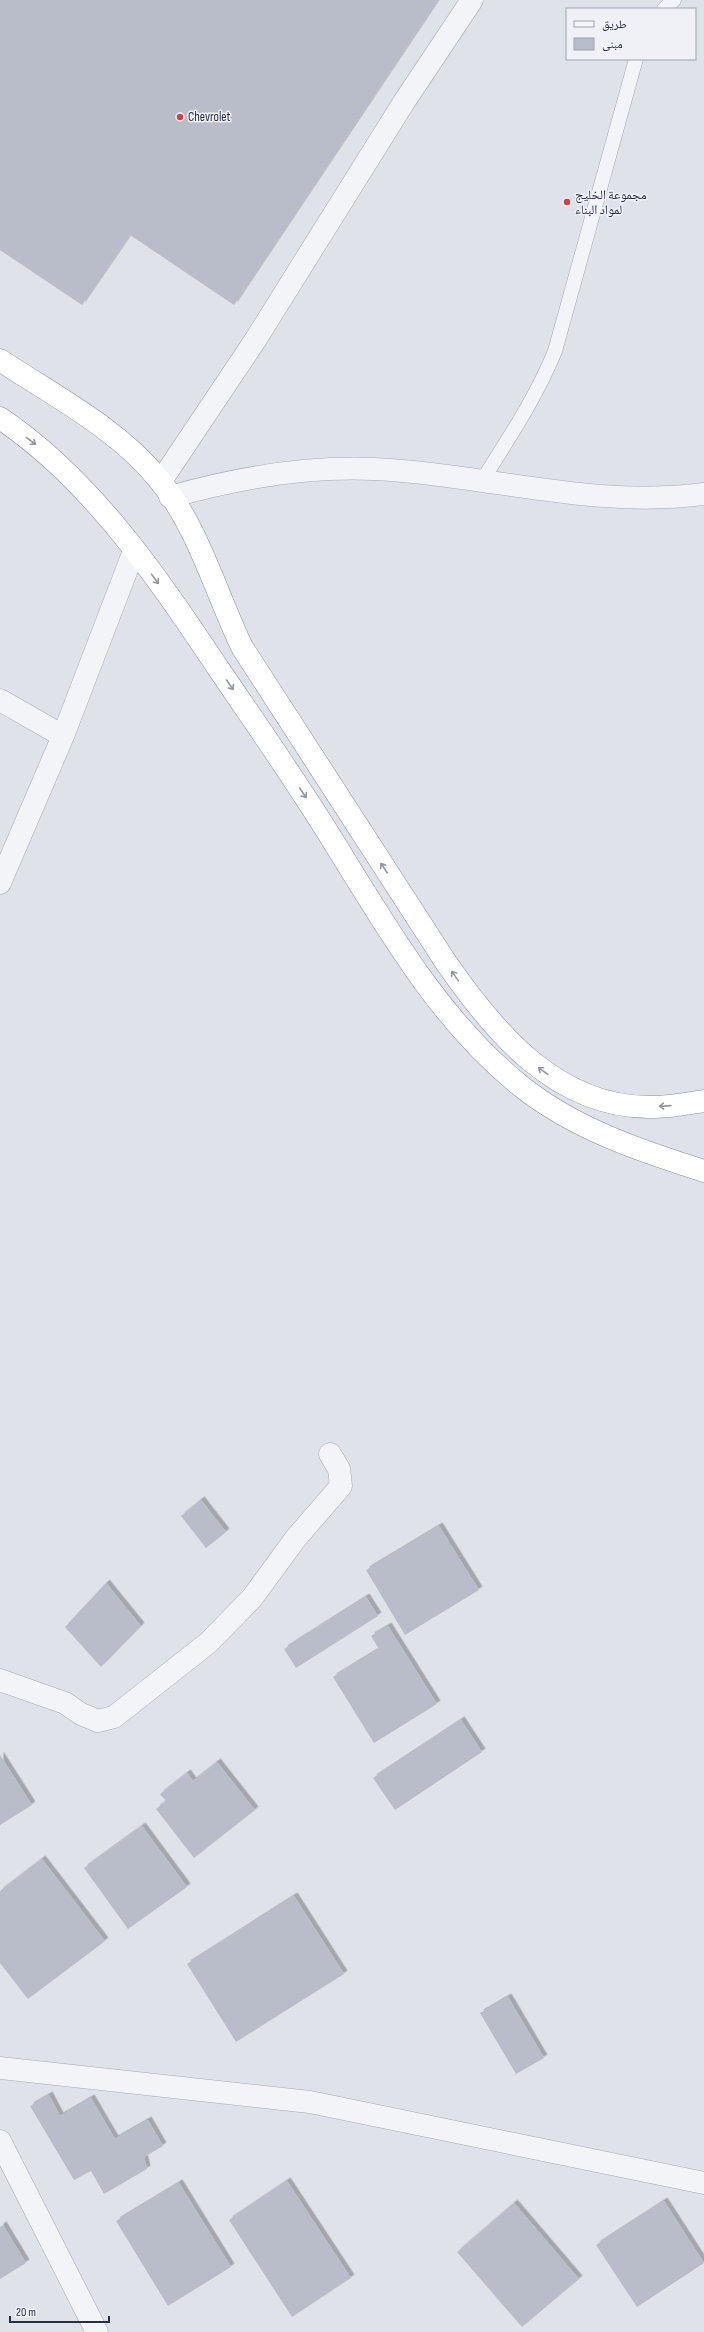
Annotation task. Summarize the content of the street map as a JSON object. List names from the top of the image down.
{
  "places": ["Chevrolet", "مجموعة الخليج لمواد البناء"],
  "legend": ["طريق", "مبنى"],
  "scale_bar": "20 m"
}
